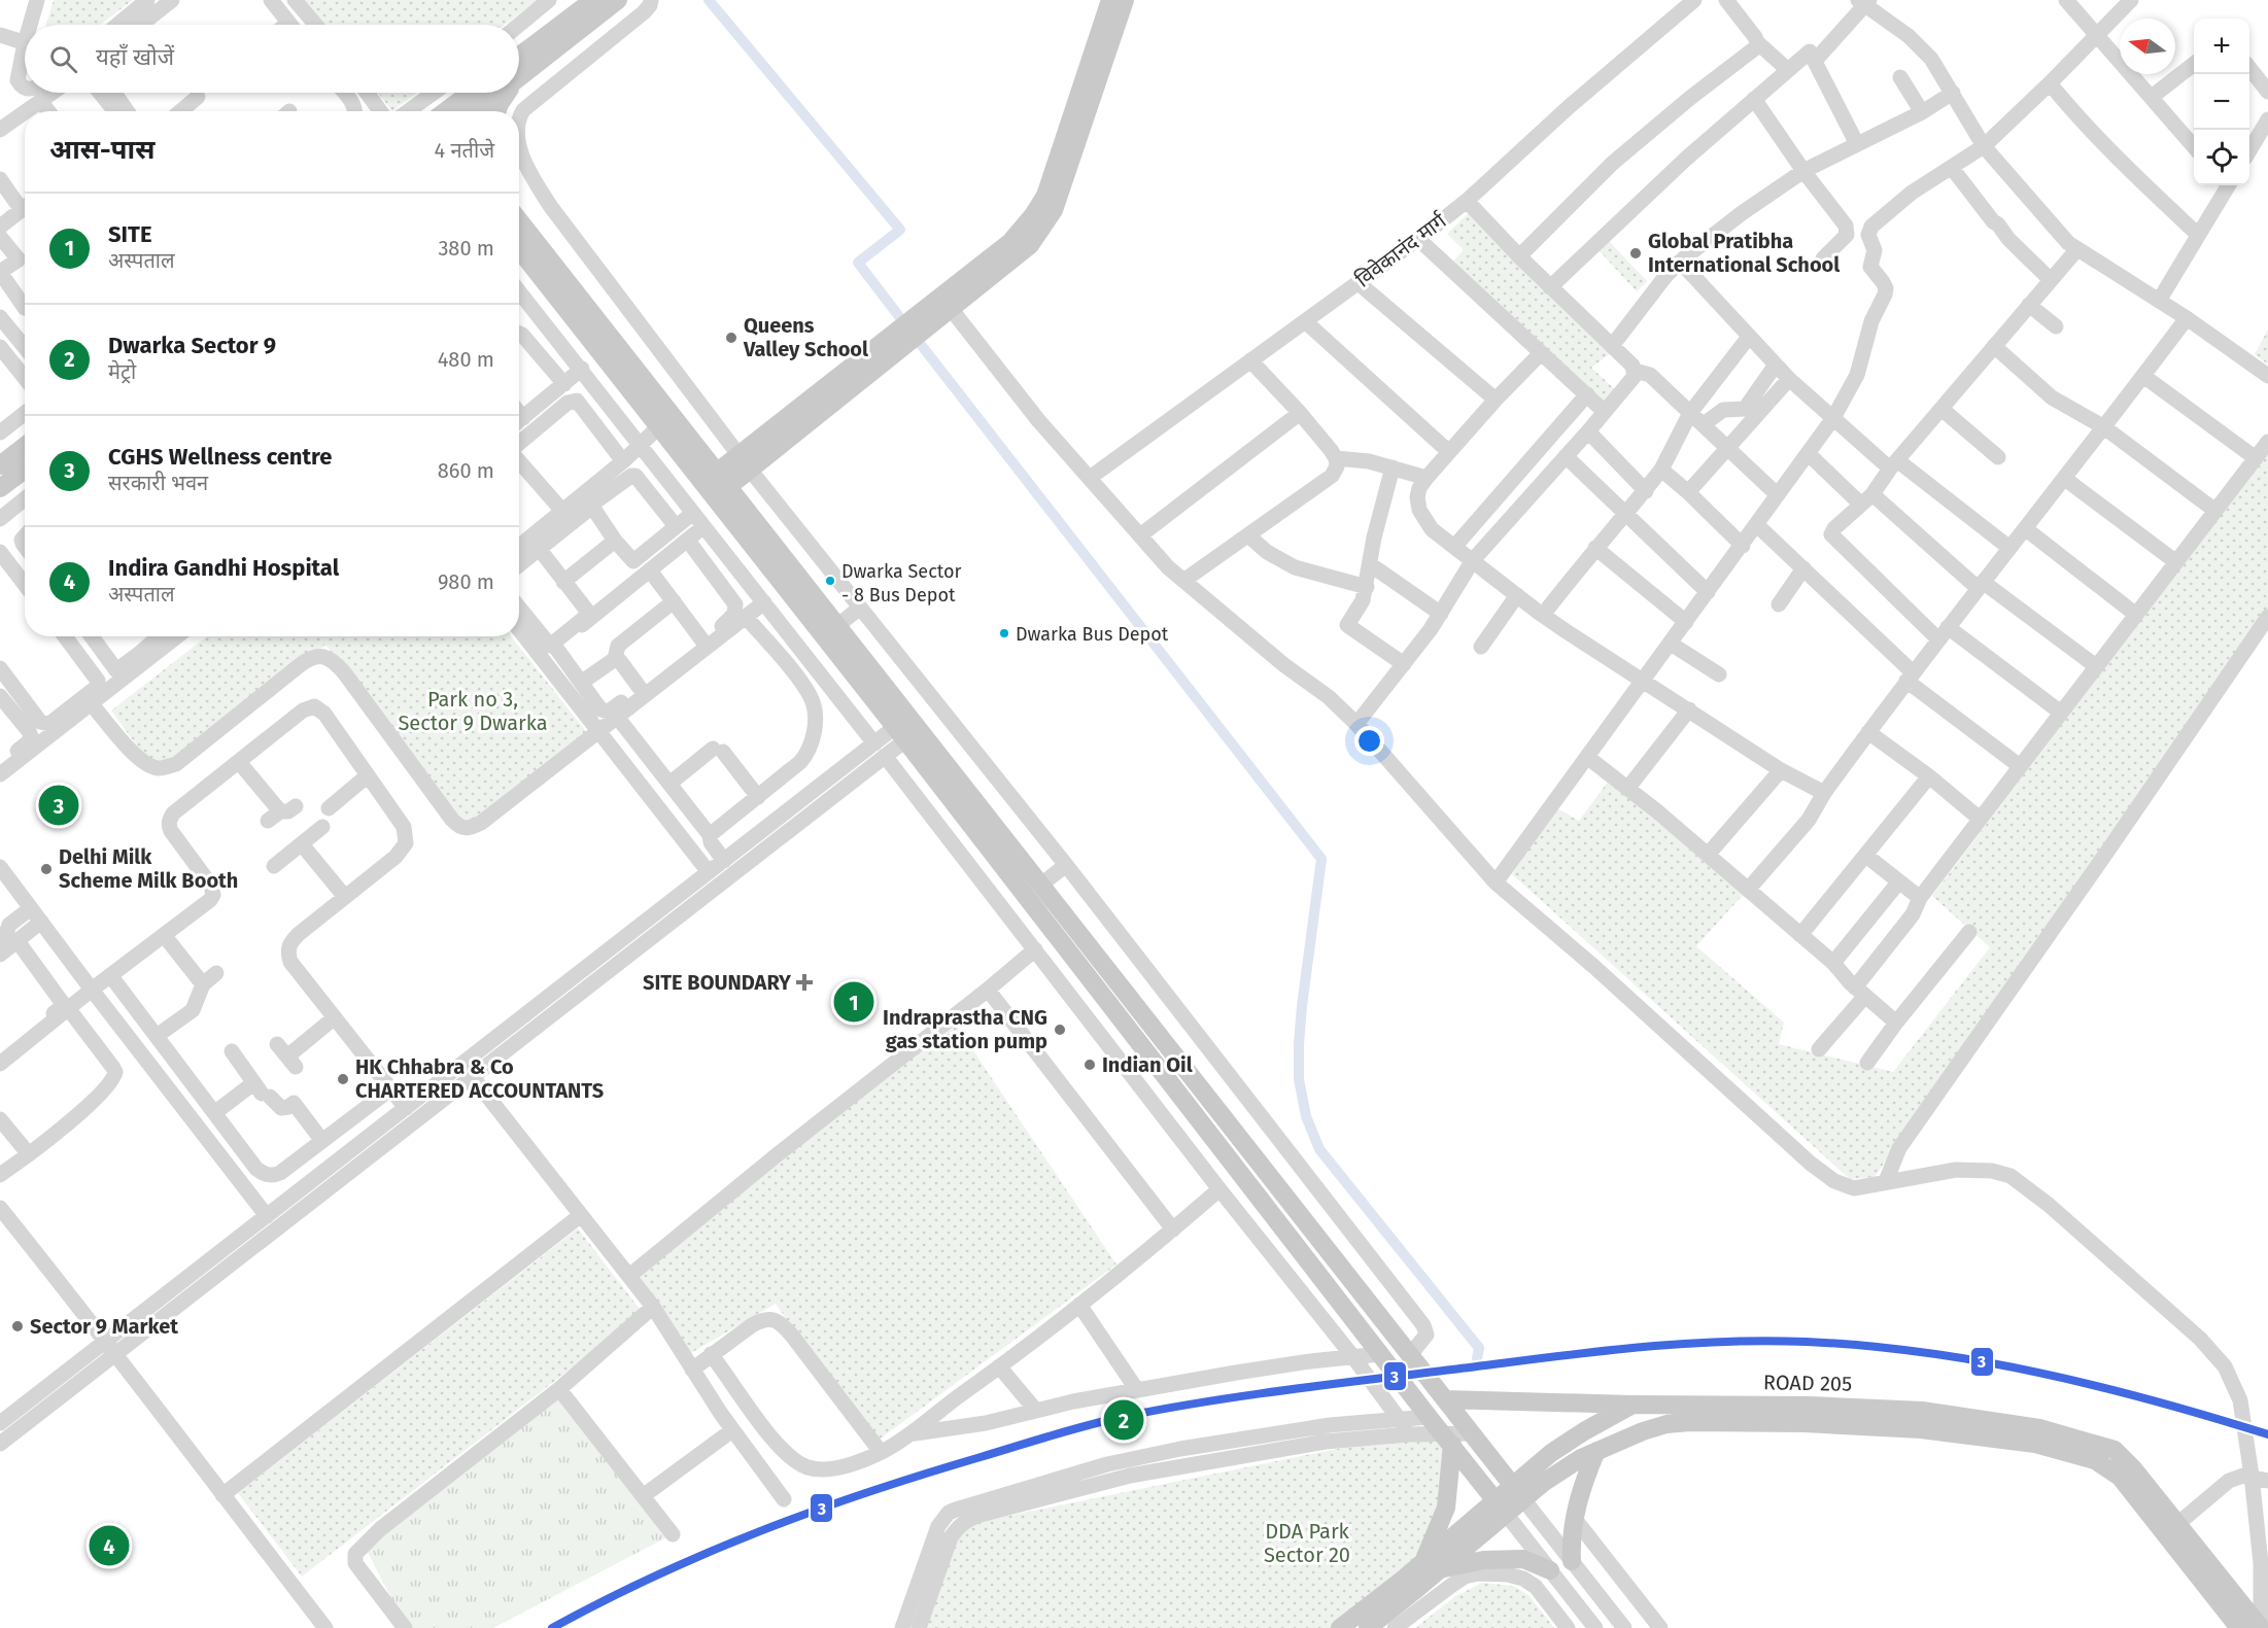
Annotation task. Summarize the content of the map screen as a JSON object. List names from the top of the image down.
{
  "streets": {
    "main road": ["ROAD 205"],
    "street": ["विवेकानंद मार्ग"]
  },
  "parks": ["Park no 3, Sector 9 Dwarka", "DDA Park Sector 20"],
  "places": {
    "other": [
      "Global Pratibha International School",
      "Queens Valley School",
      "Dwarka Sector - 8 Bus Depot",
      "Dwarka Bus Depot",
      "Delhi Milk Scheme Milk Booth",
      "Indraprastha CNG gas station pump",
      "Indian Oil",
      "HK Chhabra & Co CHARTERED ACCOUNTANTS",
      "Sector 9 Market"
    ],
    "health": ["SITE BOUNDARY"]
  },
  "lines": ["transit line 3"],
  "north": "left",
  "page": {
    "map_buttons": ["+", "−"],
    "search": "यहाँ खोजें",
    "heading": ["आस-पास", "4 नतीजे"],
    "list": [
      {
        "mark": "1",
        "name": "SITE",
        "note": "अस्पताल",
        "value": "380 m"
      },
      {
        "mark": "2",
        "name": "Dwarka Sector 9",
        "note": "मेट्रो",
        "value": "480 m"
      },
      {
        "mark": "3",
        "name": "CGHS Wellness centre",
        "note": "सरकारी भवन",
        "value": "860 m"
      },
      {
        "mark": "4",
        "name": "Indira Gandhi Hospital",
        "note": "अस्पताल",
        "value": "980 m"
      }
    ],
    "pins": [
      "3",
      "1",
      "2",
      "4"
    ]
  }
}
